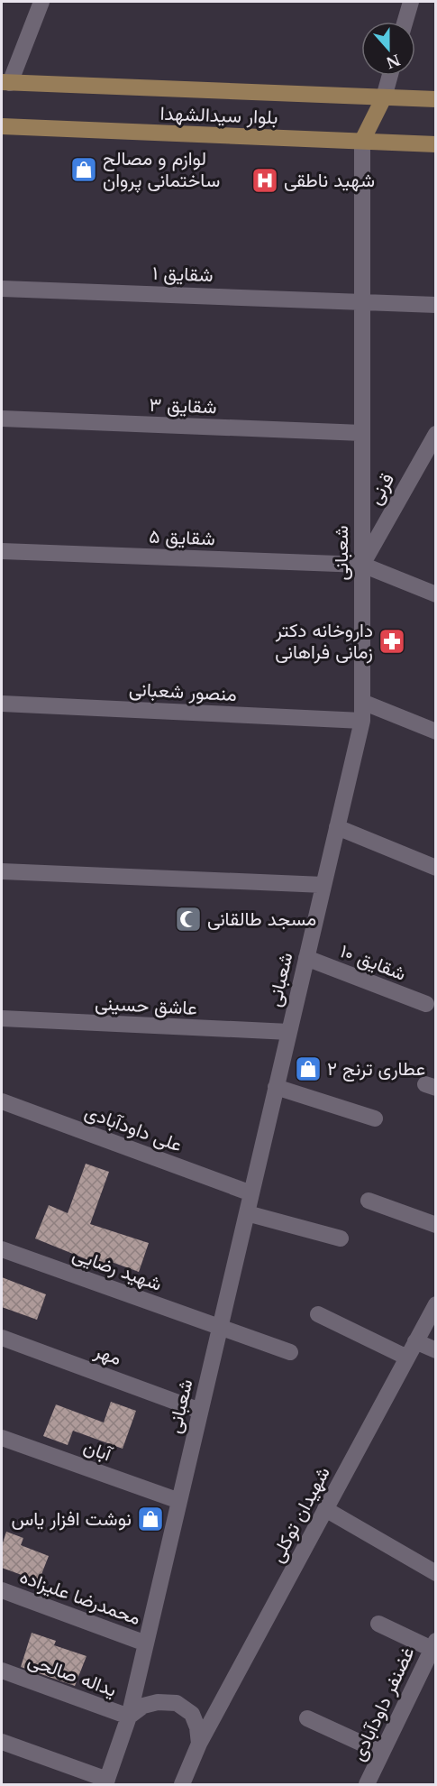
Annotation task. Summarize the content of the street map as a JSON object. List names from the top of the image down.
{
  "streets": {
    "main road": ["بلوار سیدالشهدا"],
    "street": [
      "شقایق ۱",
      "شقایق ۳",
      "قرنی",
      "شقایق ۵",
      "شعبانی",
      "منصور شعبانی",
      "شقایق ۱۰",
      "عاشق حسینی",
      "علی داودآبادی",
      "شهید رضایی",
      "مهر",
      "آبان",
      "شهیدان توکلی",
      "محمدرضا علیزاده",
      "یداله صالحی",
      "غضنفر داودآبادی"
    ]
  },
  "crossings": [
    ["بلوار سیدالشهدا", "شعبانی"],
    ["شقایق ۱", "شعبانی"],
    ["شقایق ۳", "شعبانی"],
    ["قرنی", "شقایق ۵"],
    ["قرنی", "شعبانی"],
    ["شقایق ۵", "شعبانی"],
    ["شعبانی", "منصور شعبانی"],
    ["شعبانی", "شقایق ۱۰"],
    ["شعبانی", "عاشق حسینی"],
    ["شعبانی", "علی داودآبادی"],
    ["شعبانی", "شهید رضایی"],
    ["شعبانی", "مهر"],
    ["شعبانی", "آبان"],
    ["شعبانی", "محمدرضا علیزاده"],
    ["شعبانی", "یداله صالحی"]
  ],
  "places": {
    "shop": ["لوازم و مصالح ساختمانی پروان", "عطاری ترنج ۲", "نوشت افزار یاس"],
    "hospital": ["شهید ناطقی"],
    "pharmacy": ["داروخانه دکتر زمانی فراهانی"],
    "mosque": ["مسجد طالقانی"]
  },
  "north": "bottom"
}
